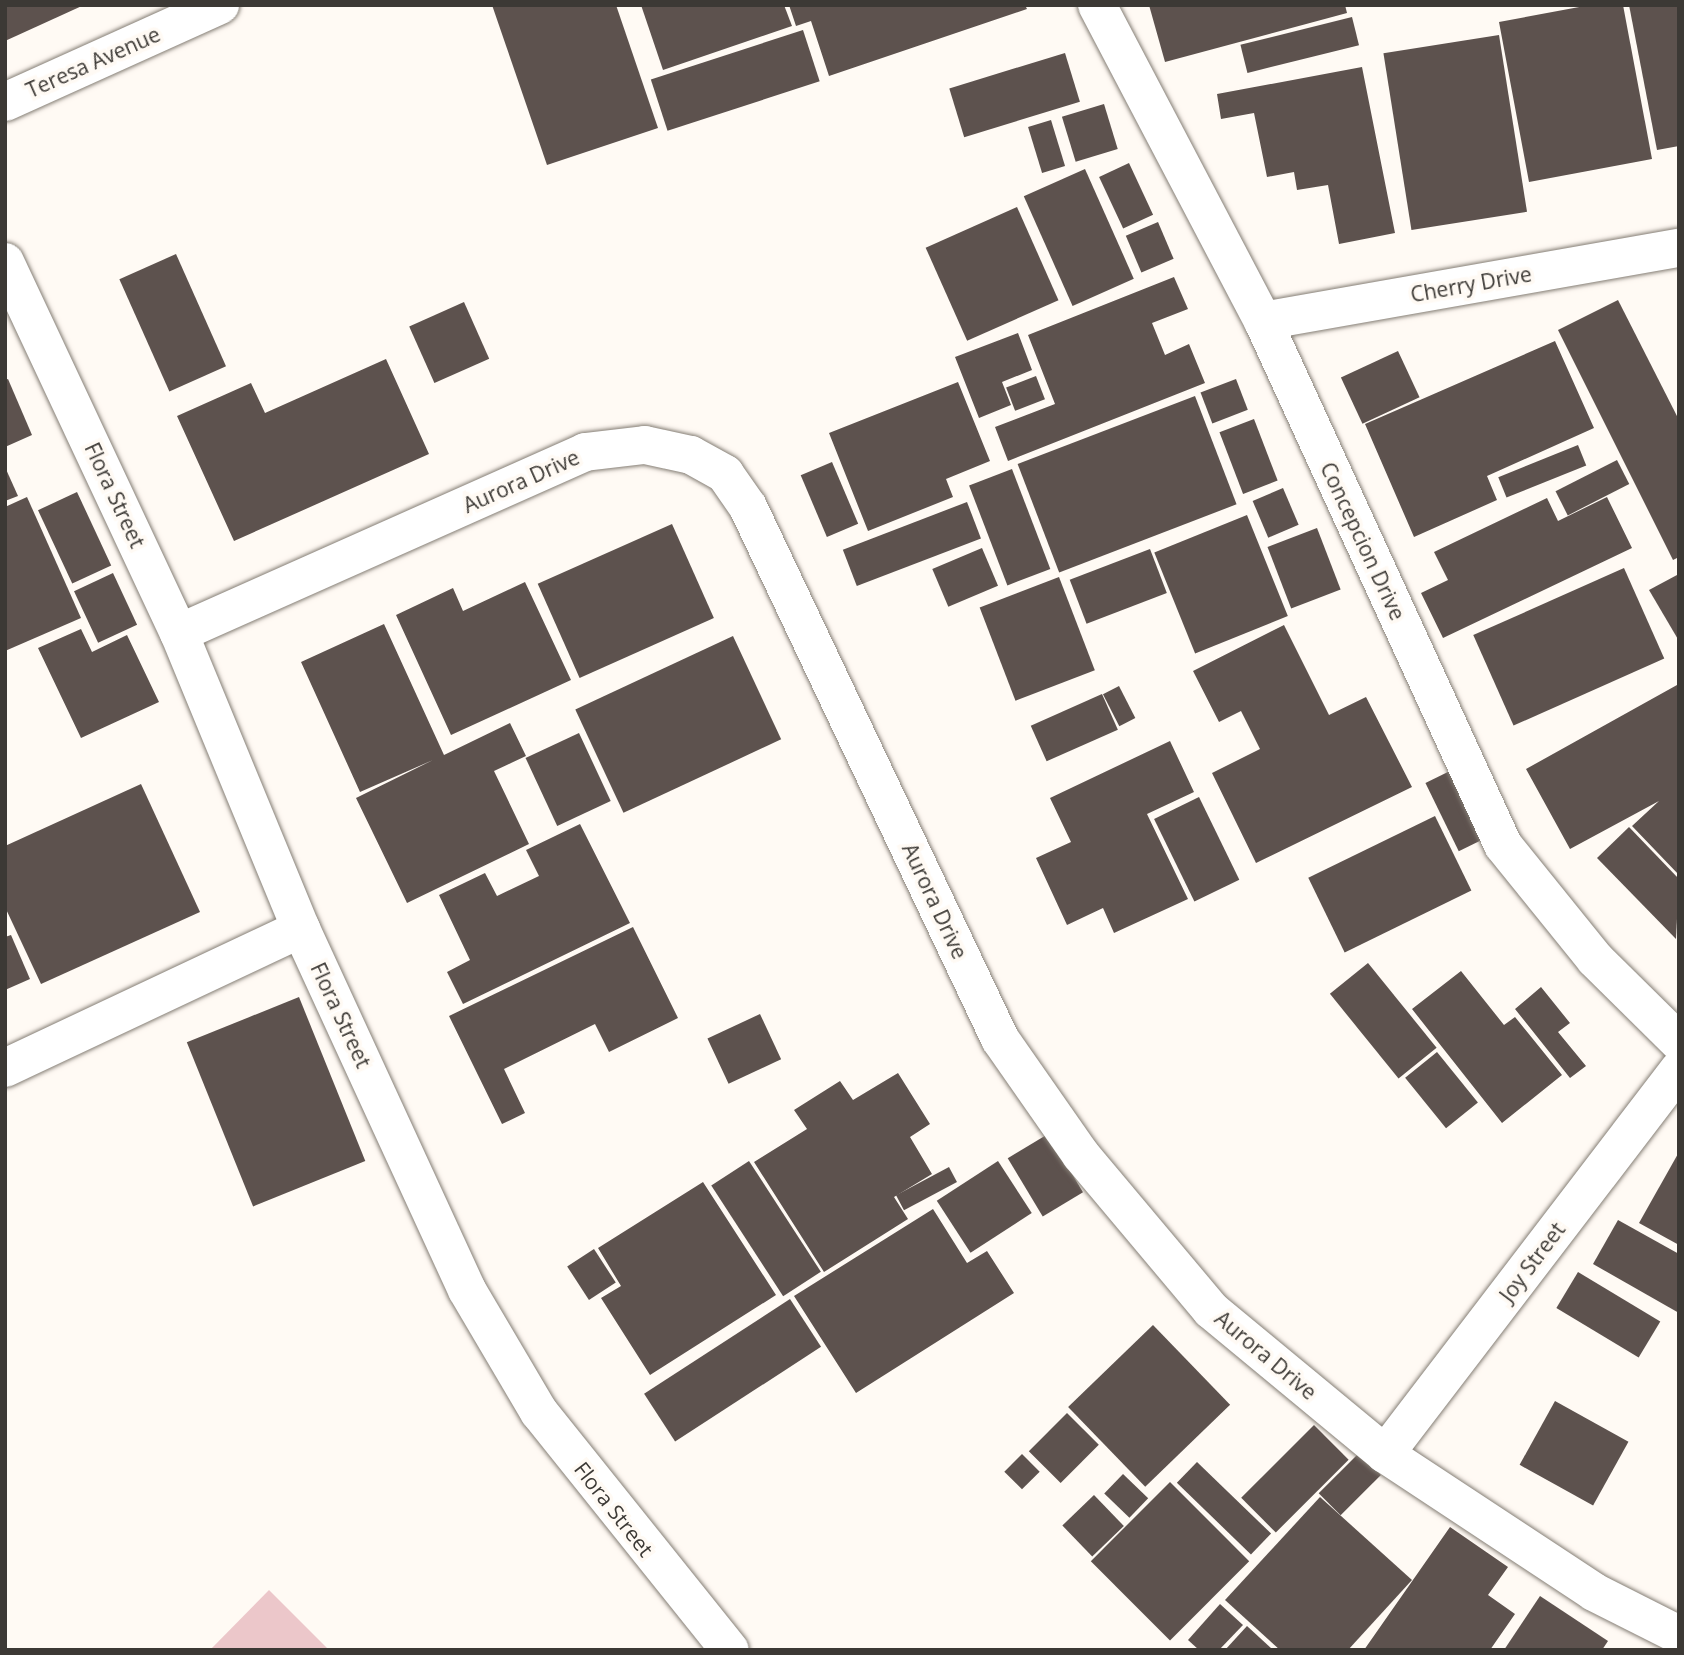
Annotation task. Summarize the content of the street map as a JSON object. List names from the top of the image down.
{
  "streets": {
    "street": [
      "Teresa Avenue",
      "Cherry Drive",
      "Aurora Drive",
      "Flora Street",
      "Concepcion Drive",
      "Joy Street"
    ]
  },
  "crossings": [
    ["Cherry Drive", "Concepcion Drive"],
    ["Aurora Drive", "Flora Street"],
    ["Aurora Drive", "Joy Street"]
  ]
}
